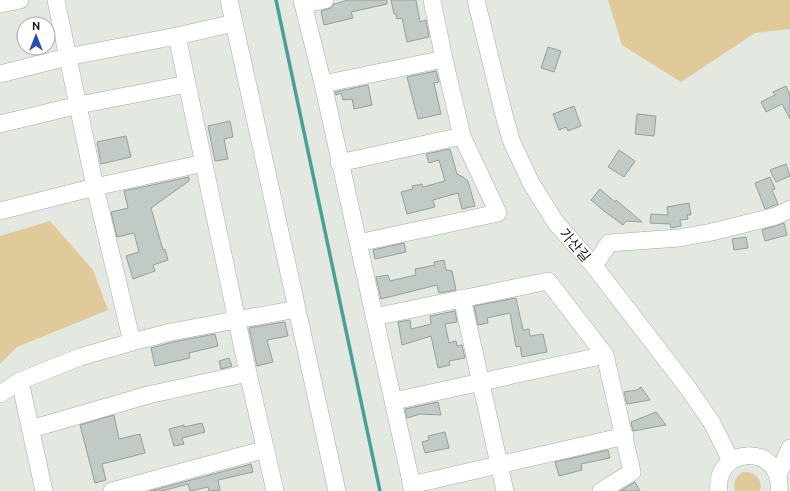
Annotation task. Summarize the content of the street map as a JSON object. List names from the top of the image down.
{
  "streets": {
    "street": ["가산길"]
  },
  "north": "top"
}
